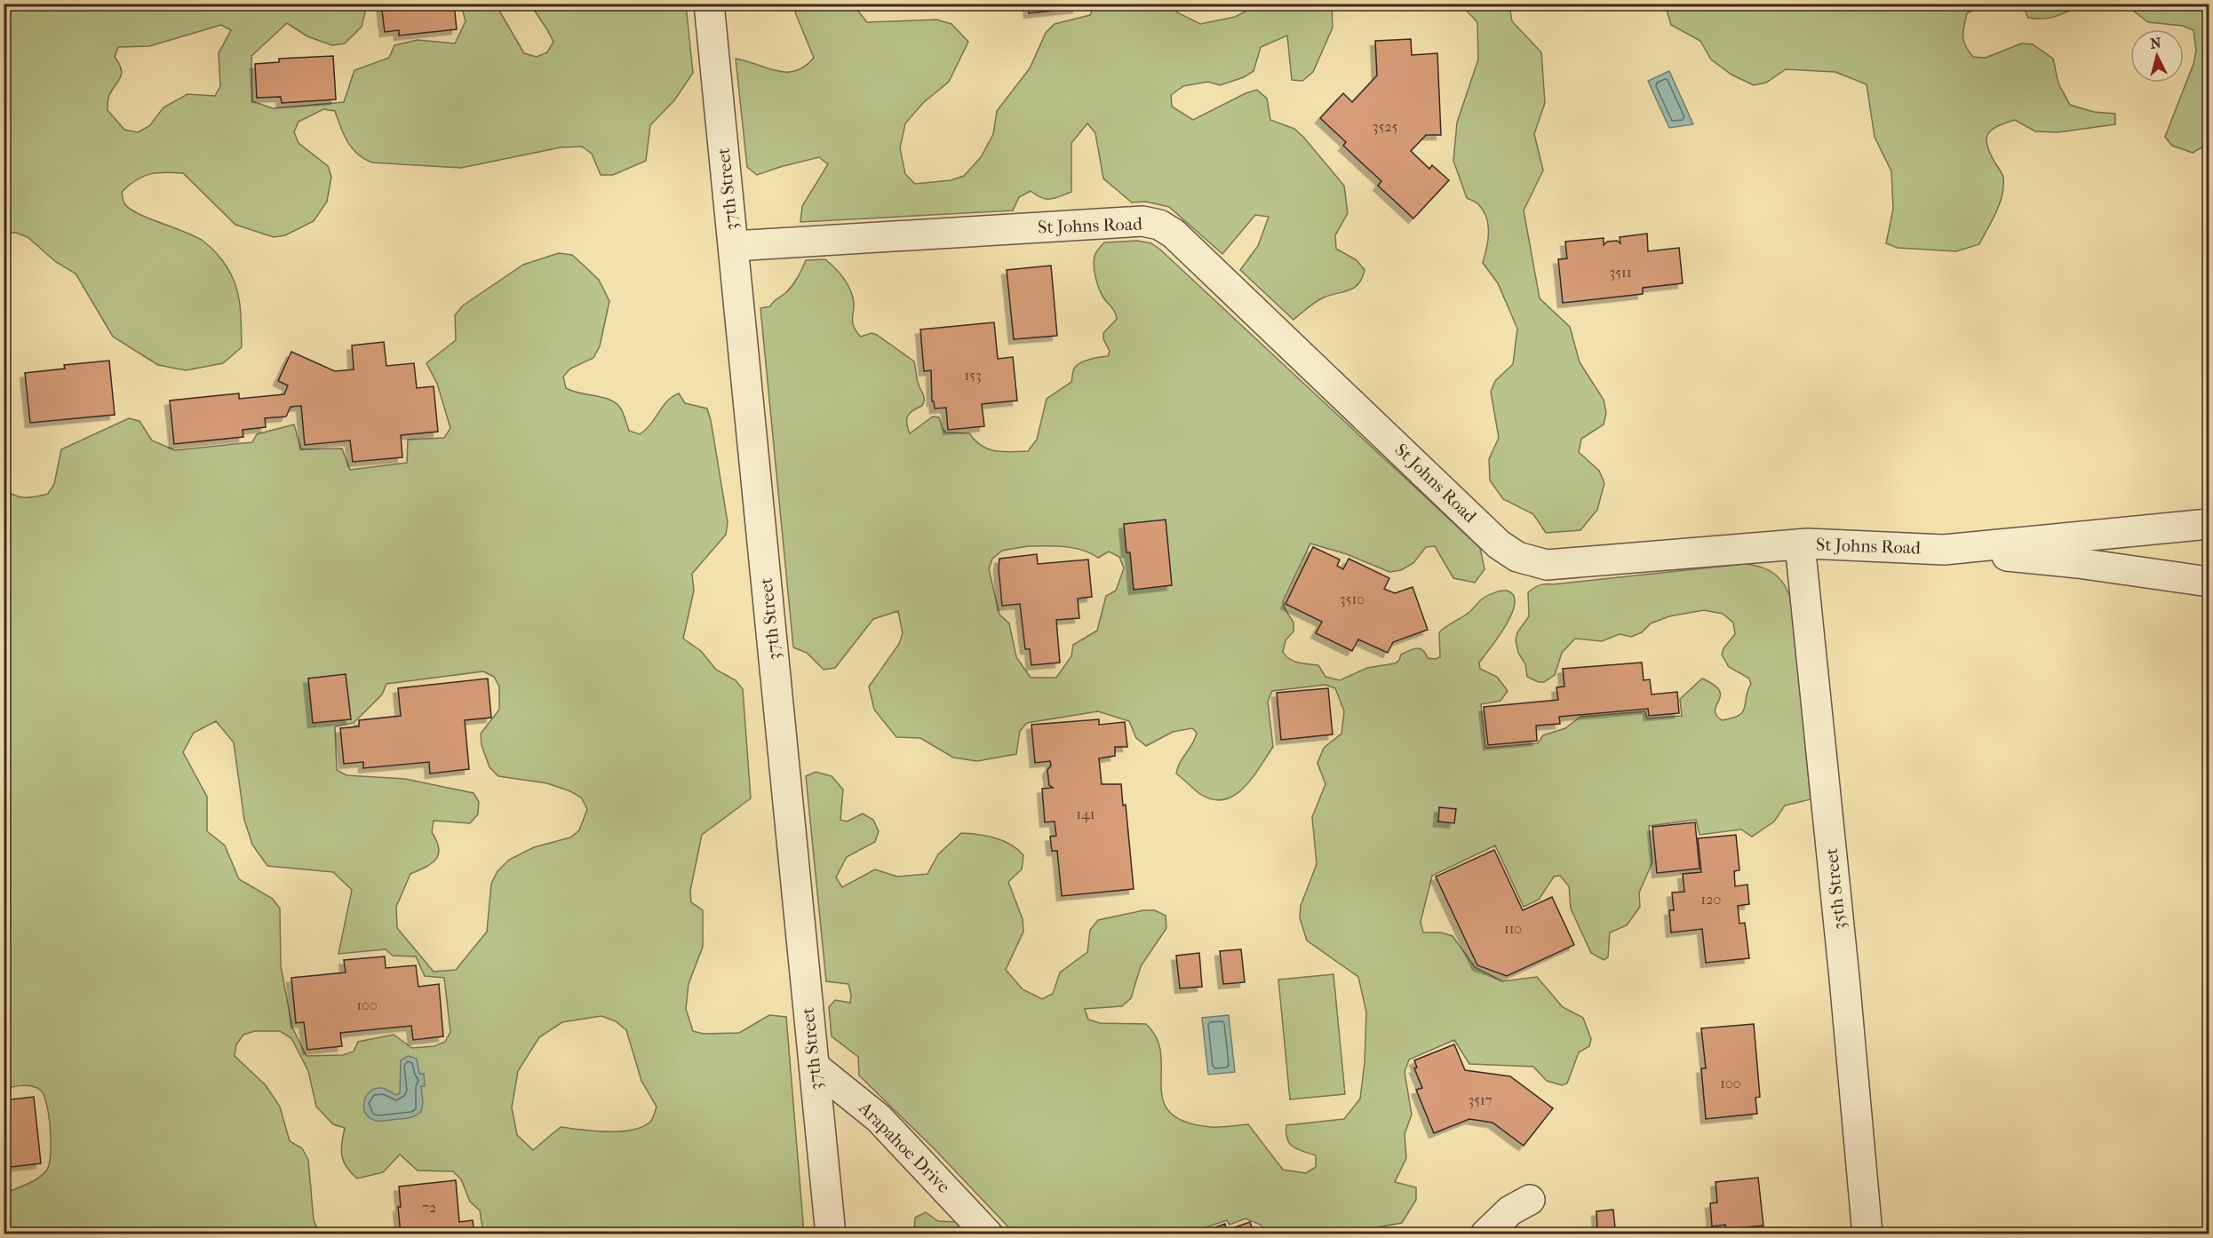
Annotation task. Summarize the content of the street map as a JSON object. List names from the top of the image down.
{
  "streets": {
    "street": [
      "37th Street",
      "St Johns Road",
      "35th Street",
      "Arapahoe Drive"
    ]
  },
  "crossings": [
    ["37th Street", "St Johns Road"],
    ["37th Street", "Arapahoe Drive"],
    ["St Johns Road", "35th Street"]
  ],
  "house_numbers": [
    "3525",
    "3511",
    "153",
    "3510",
    "141",
    "120",
    "110",
    "100",
    "100",
    "3517",
    "72"
  ],
  "north": "top"
}
